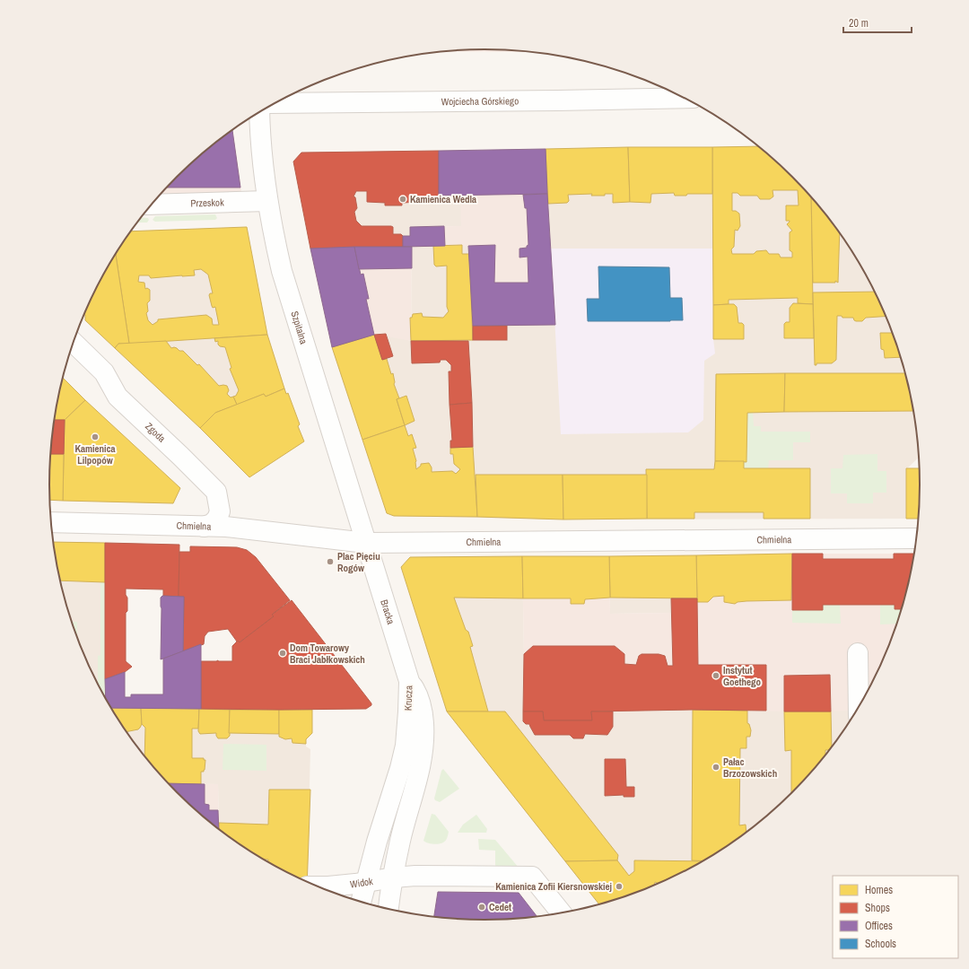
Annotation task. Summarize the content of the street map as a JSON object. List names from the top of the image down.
{
  "streets": {
    "street": [
      "Wojciecha Górskiego",
      "Przeskok",
      "Szpitalna",
      "Zgoda",
      "Chmielna",
      "Bracka",
      "Krucza",
      "Widok"
    ]
  },
  "crossings": [
    ["Przeskok", "Szpitalna"],
    ["Szpitalna", "Chmielna"],
    ["Szpitalna", "Bracka"],
    ["Zgoda", "Chmielna"],
    ["Chmielna", "Bracka"],
    ["Bracka", "Krucza"],
    ["Krucza", "Widok"]
  ],
  "places": [
    "Kamienica Wedla",
    "Kamienica Lilpopów",
    "Plac Pięciu Rogów",
    "Dom Towarowy Braci Jabłkowskich",
    "Instytut Goethego",
    "Pałac Brzozowskich",
    "Kamienica Zofii Kiersnowskiej",
    "Cedet"
  ],
  "legend": [
    "Homes",
    "Shops",
    "Offices",
    "Schools"
  ],
  "scale_bar": "20 m"
}
